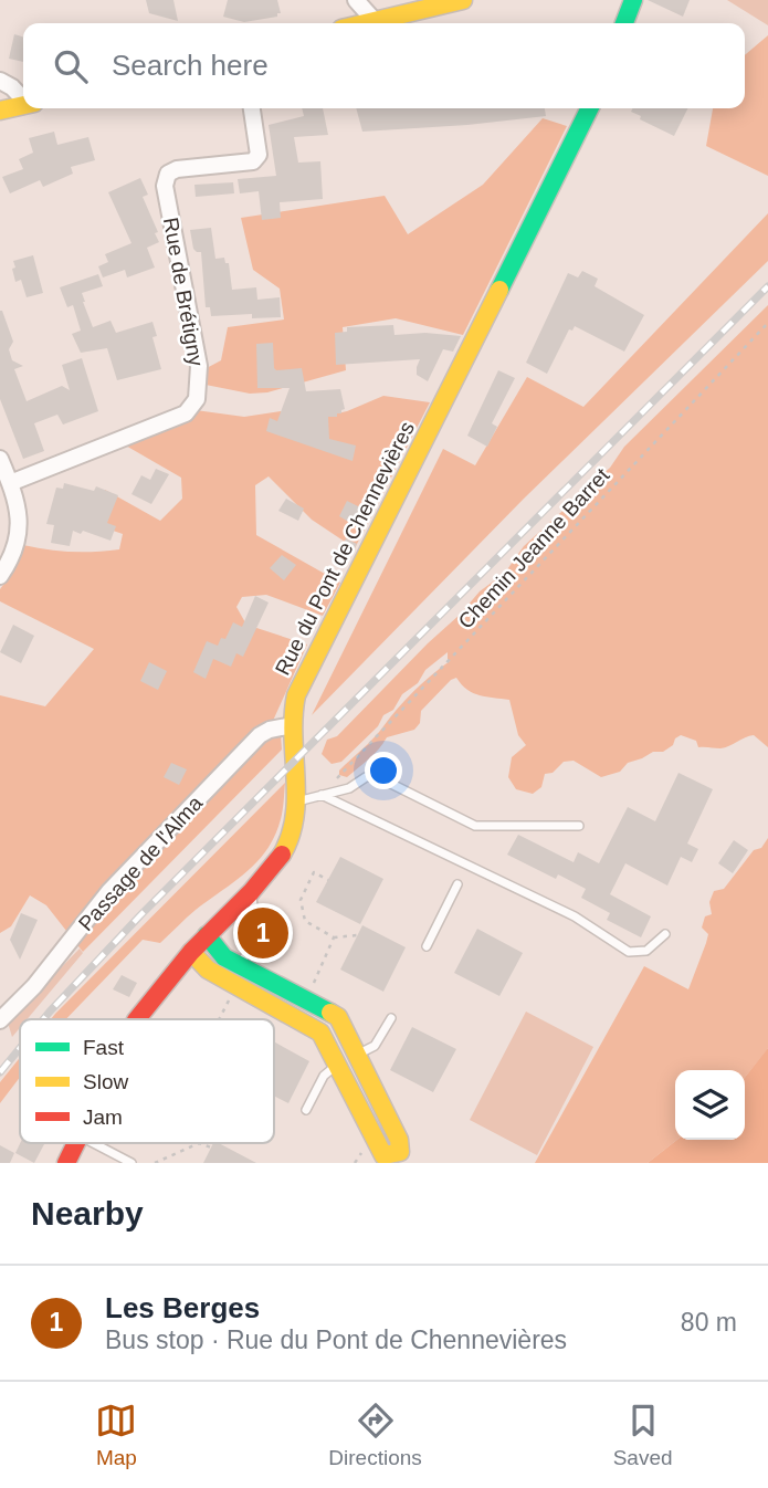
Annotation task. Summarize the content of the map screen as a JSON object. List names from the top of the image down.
{
  "streets": {
    "main road": ["Rue du Pont de Chennevières"],
    "street": ["Rue de Brétigny", "Passage de l'Alma"],
    "path": ["Chemin Jeanne Barret"]
  },
  "crossings": [
    ["Rue du Pont de Chennevières", "Passage de l'Alma"]
  ],
  "legend": ["Fast", "Slow", "Jam"],
  "page": {
    "search": "Search here",
    "pins": "1",
    "heading": "Nearby",
    "list": [
      {
        "mark": "1",
        "name": "Les Berges",
        "note": "Bus stop · Rue du Pont de Chennevières",
        "value": "80 m"
      }
    ],
    "nav": ["Map", "Directions", "Saved"]
  }
}
